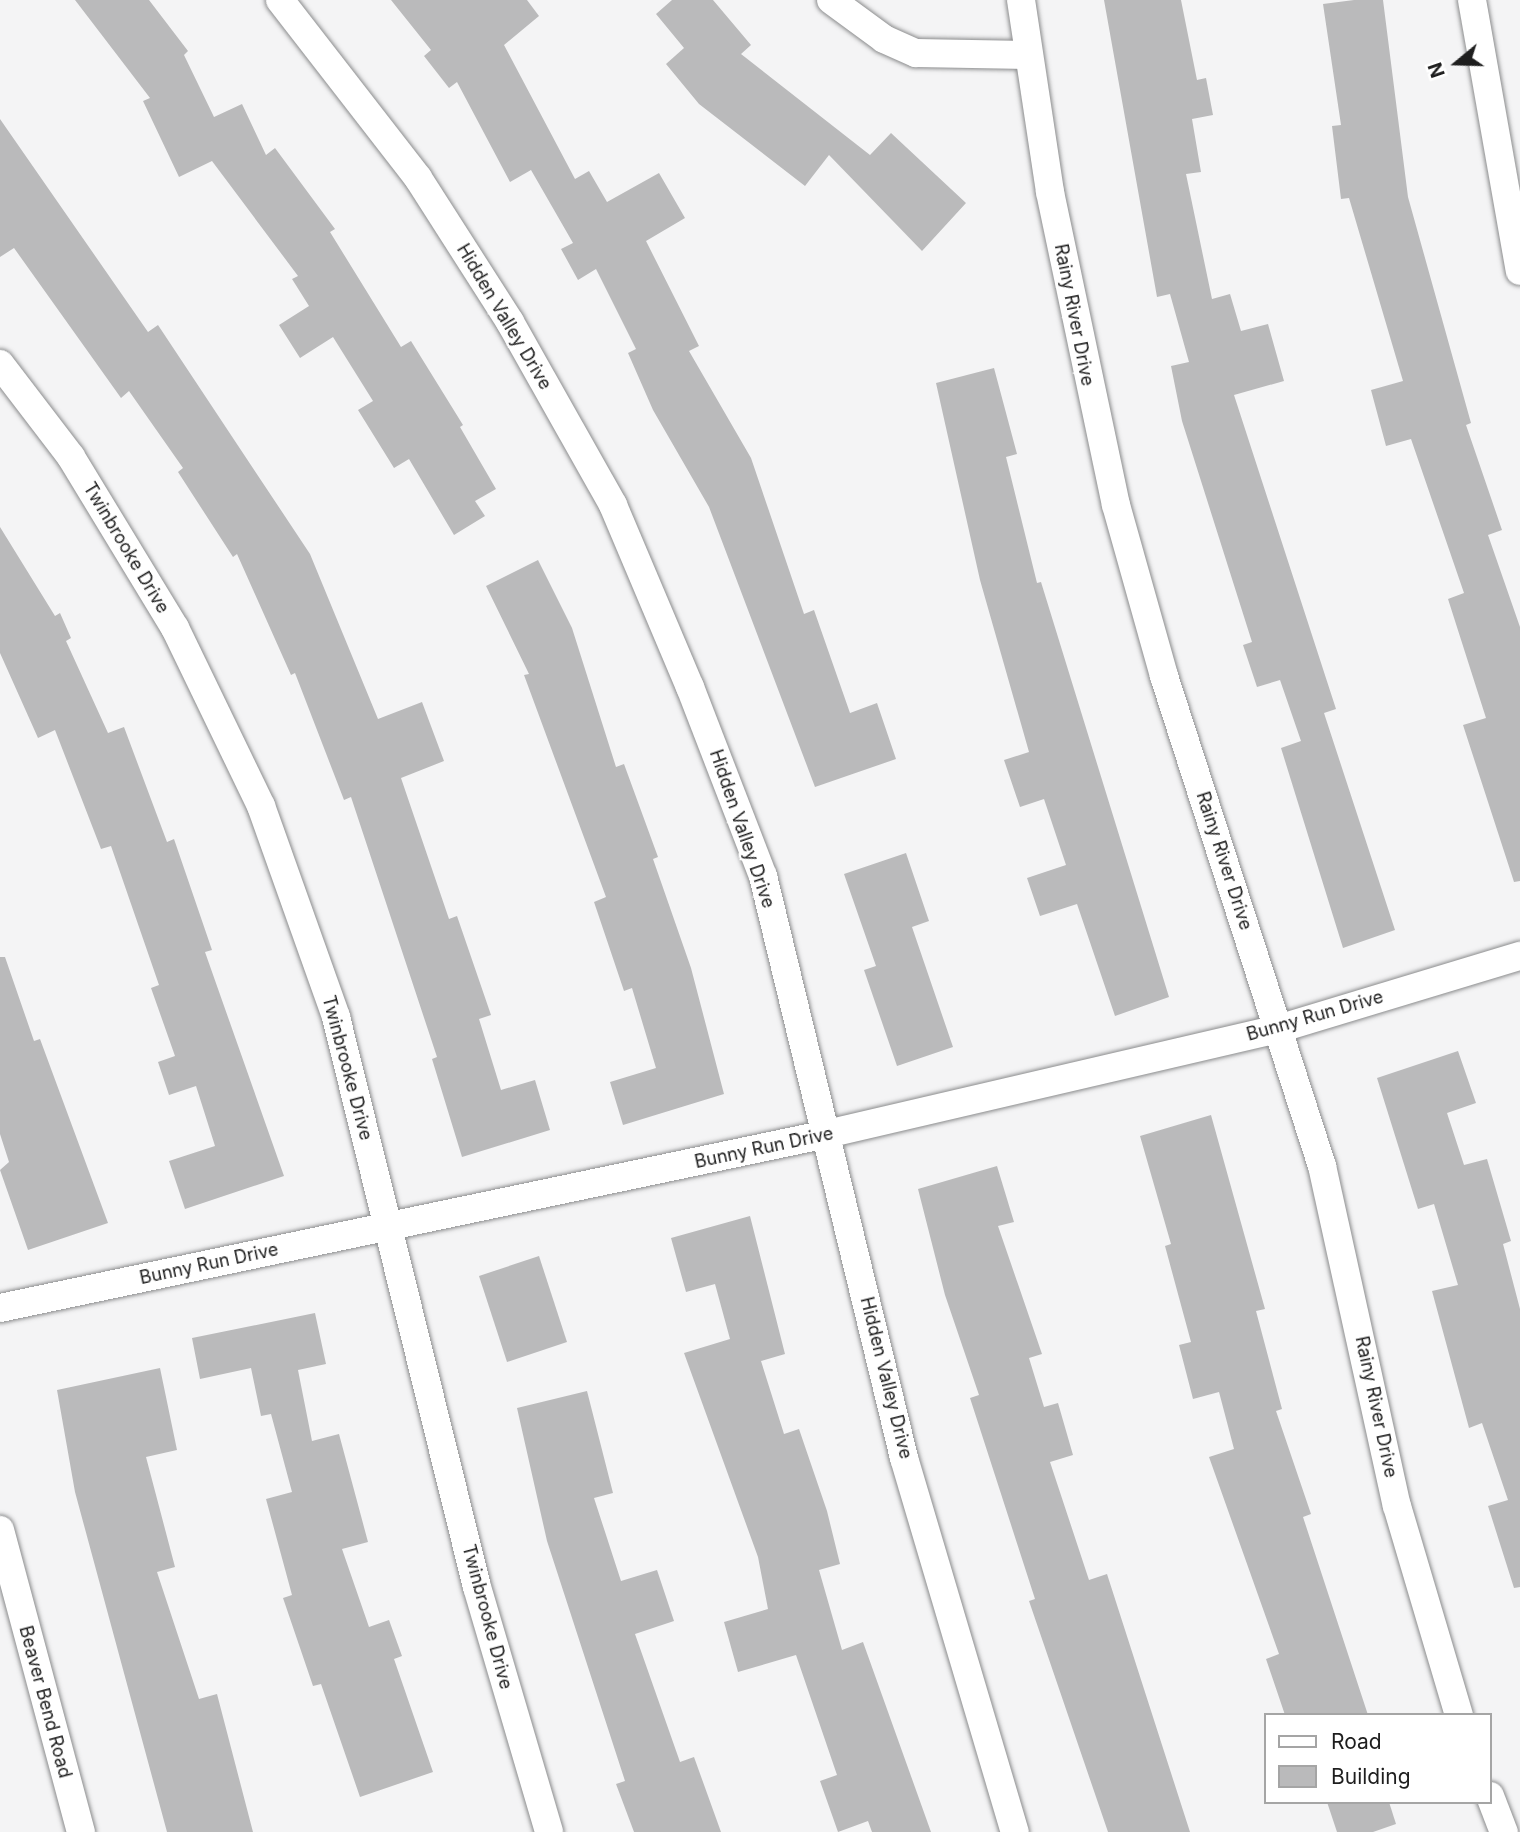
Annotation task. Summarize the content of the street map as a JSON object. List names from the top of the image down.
{
  "streets": {
    "street": [
      "Rainy River Drive",
      "Hidden Valley Drive",
      "Twinbrooke Drive",
      "Bunny Run Drive",
      "Beaver Bend Road"
    ]
  },
  "crossings": [
    ["Rainy River Drive", "Bunny Run Drive"],
    ["Hidden Valley Drive", "Bunny Run Drive"],
    ["Twinbrooke Drive", "Bunny Run Drive"]
  ],
  "legend": ["Road", "Building"],
  "north": "left"
}
